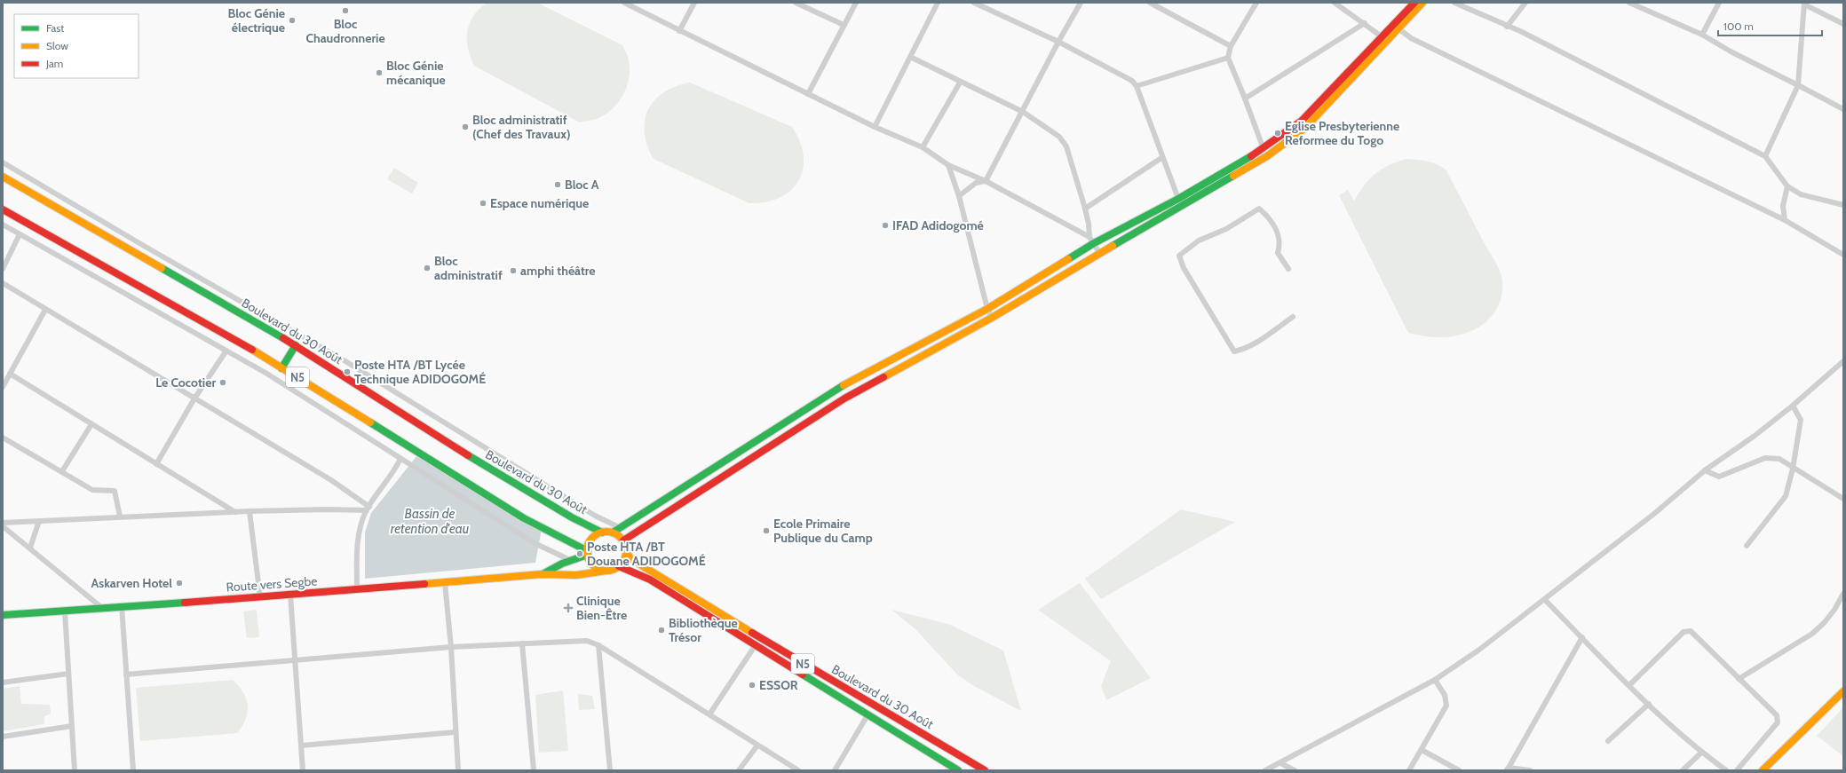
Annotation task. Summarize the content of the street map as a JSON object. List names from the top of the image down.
{
  "streets": {
    "main road": ["Boulevard du 30 Août", "N5", "Route vers Segbe"]
  },
  "crossings": [
    ["Boulevard du 30 Août", "N5"],
    ["Boulevard du 30 Août", "Route vers Segbe"],
    ["N5", "Route vers Segbe"]
  ],
  "water": ["Bassin de retention d'eau"],
  "places": {
    "other": [
      "Bloc Chaudronnerie",
      "Bloc Génie électrique",
      "Bloc Génie mécanique",
      "Bloc administratif (Chef des Travaux)",
      "Eglise Presbyterienne Reformee du Togo",
      "Bloc A",
      "Espace numérique",
      "IFAD Adidogomé",
      "Bloc administratif",
      "amphi théâtre",
      "Poste HTA /BT Lycée Technique ADIDOGOMÉ",
      "Le Cocotier",
      "Ecole Primaire Publique du Camp",
      "Poste HTA /BT Douane ADIDOGOMÉ",
      "Askarven Hotel",
      "Bibliothèque Trésor",
      "ESSOR"
    ],
    "health": ["Clinique Bien-Être"]
  },
  "legend": ["Fast", "Slow", "Jam"],
  "scale_bar": "100 m"
}
